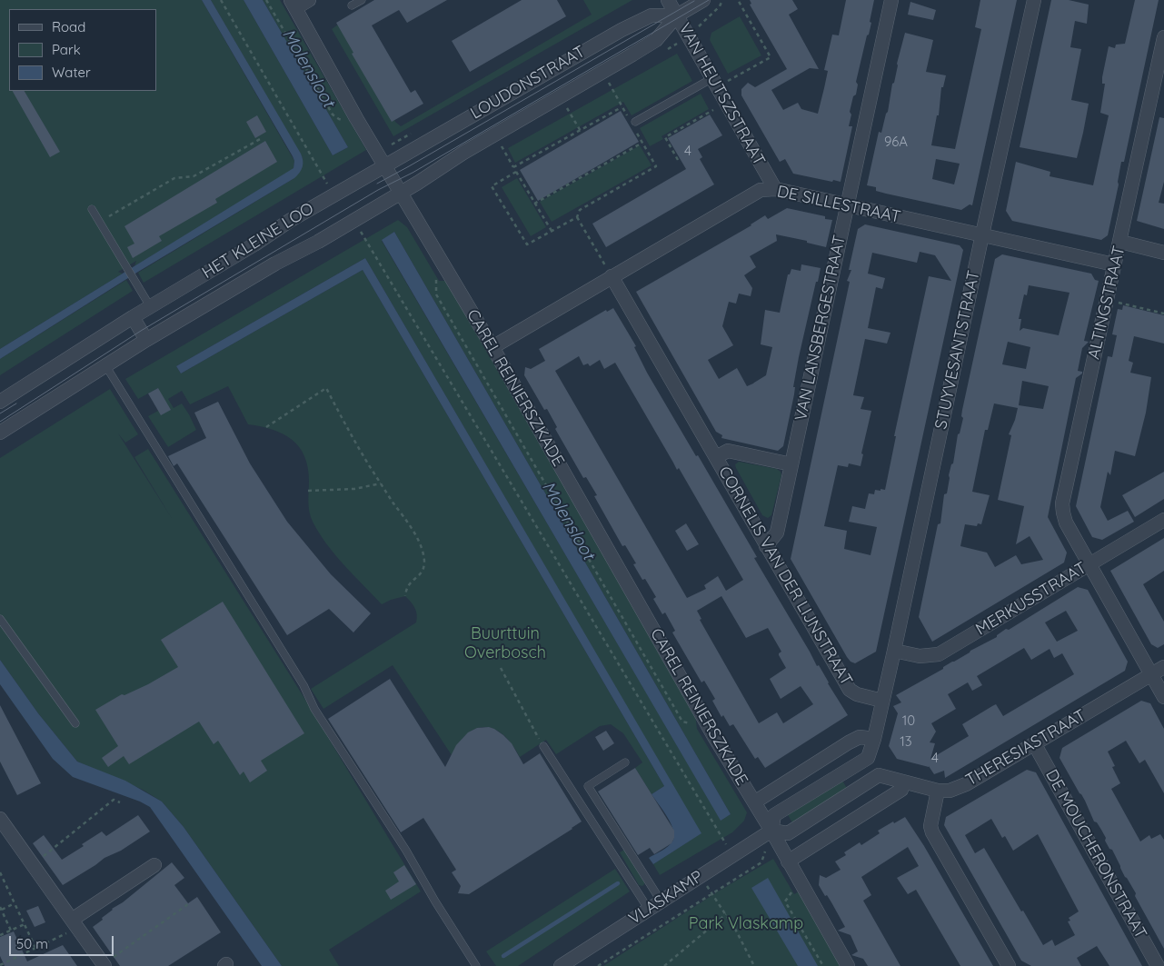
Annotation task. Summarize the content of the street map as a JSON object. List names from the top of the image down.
{
  "streets": {
    "street": [
      "LOUDONSTRAAT",
      "VAN HEUTSZSTRAAT",
      "DE SILLESTRAAT",
      "HET KLEINE LOO",
      "ALTINGSTRAAT",
      "VAN LANSBERGESTRAAT",
      "STUYVESANTSTRAAT",
      "CAREL REINIERSZKADE",
      "CORNELIS VAN DER LIJNSTRAAT",
      "MERKUSSTRAAT",
      "THERESIASTRAAT",
      "DE MOUCHERONSTRAAT",
      "VLASKAMP"
    ]
  },
  "crossings": [
    ["LOUDONSTRAAT", "VAN HEUTSZSTRAAT"],
    ["LOUDONSTRAAT", "HET KLEINE LOO"],
    ["LOUDONSTRAAT", "CAREL REINIERSZKADE"],
    ["VAN HEUTSZSTRAAT", "DE SILLESTRAAT"],
    ["DE SILLESTRAAT", "ALTINGSTRAAT"],
    ["DE SILLESTRAAT", "VAN LANSBERGESTRAAT"],
    ["DE SILLESTRAAT", "STUYVESANTSTRAAT"],
    ["DE SILLESTRAAT", "CAREL REINIERSZKADE"],
    ["DE SILLESTRAAT", "CORNELIS VAN DER LIJNSTRAAT"],
    ["HET KLEINE LOO", "CAREL REINIERSZKADE"],
    ["ALTINGSTRAAT", "MERKUSSTRAAT"],
    ["ALTINGSTRAAT", "THERESIASTRAAT"],
    ["VAN LANSBERGESTRAAT", "CORNELIS VAN DER LIJNSTRAAT"],
    ["STUYVESANTSTRAAT", "CORNELIS VAN DER LIJNSTRAAT"],
    ["STUYVESANTSTRAAT", "MERKUSSTRAAT"],
    ["CAREL REINIERSZKADE", "VLASKAMP"],
    ["THERESIASTRAAT", "DE MOUCHERONSTRAAT"]
  ],
  "water": ["Molensloot"],
  "parks": ["Buurttuin Overbosch", "Park Vlaskamp"],
  "house_numbers": [
    "96A",
    "4",
    "10",
    "13",
    "4"
  ],
  "legend": ["Road", "Park", "Water"],
  "scale_bar": "50 m"
}
